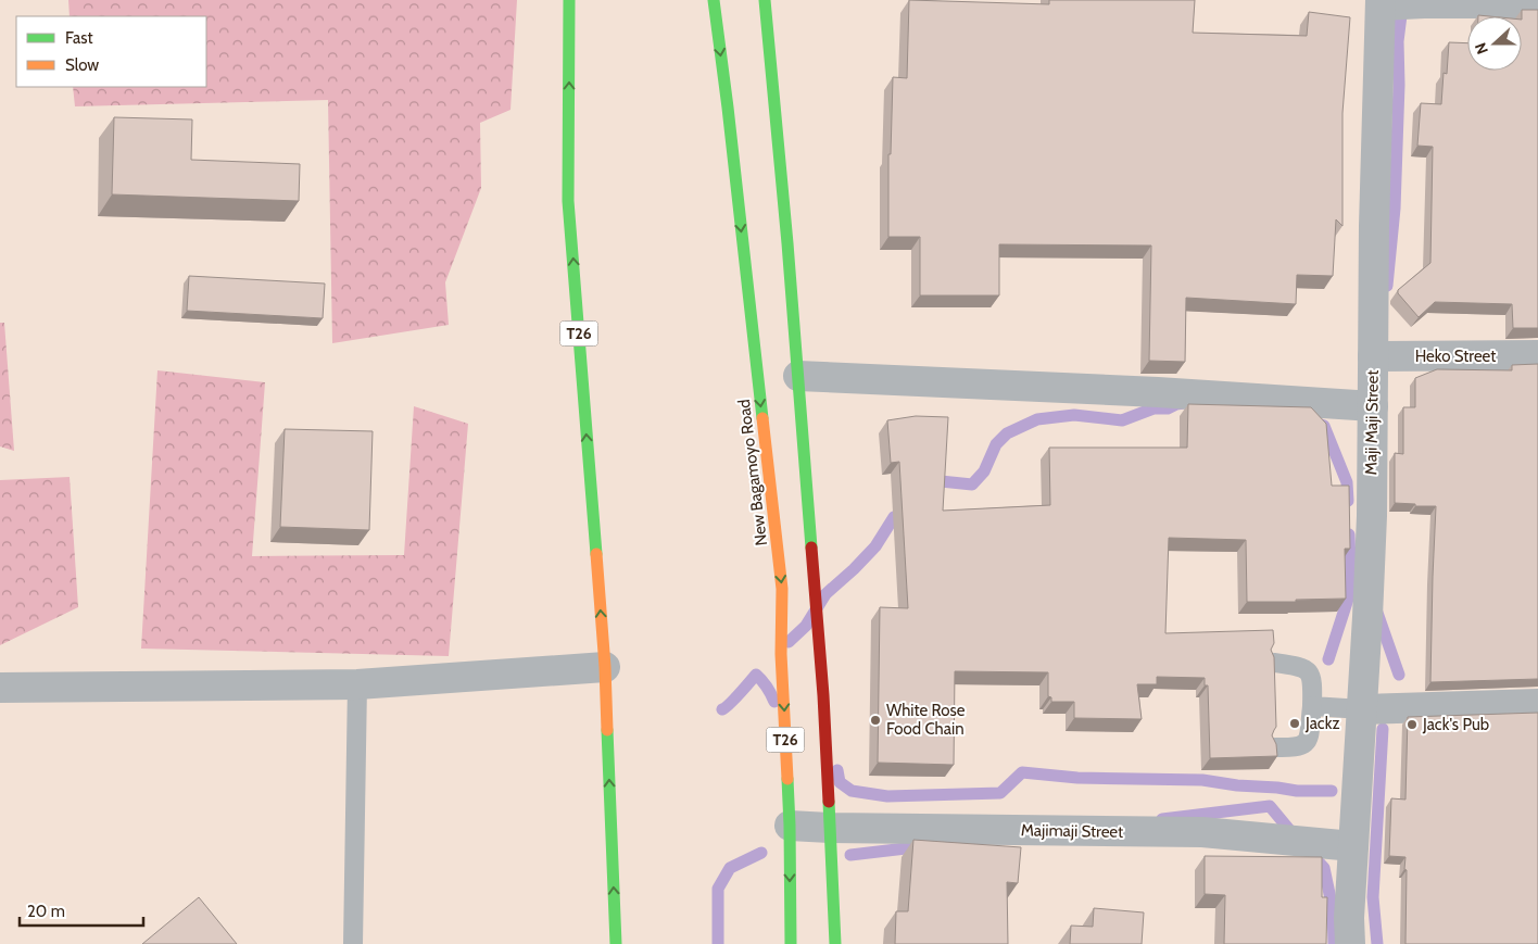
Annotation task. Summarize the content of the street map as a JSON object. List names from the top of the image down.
{
  "streets": {
    "main road": ["T26", "New Bagamoyo Road"],
    "street": ["Heko Street", "Maji Maji Street", "Majimaji Street"]
  },
  "crossings": [
    ["Heko Street", "Maji Maji Street"],
    ["Maji Maji Street", "Majimaji Street"],
    ["New Bagamoyo Road", "Majimaji Street"]
  ],
  "places": ["White Rose Food Chain", "Jackz", "Jack's Pub"],
  "legend": ["Fast", "Slow"],
  "scale_bar": "20 m",
  "north": "left"
}
